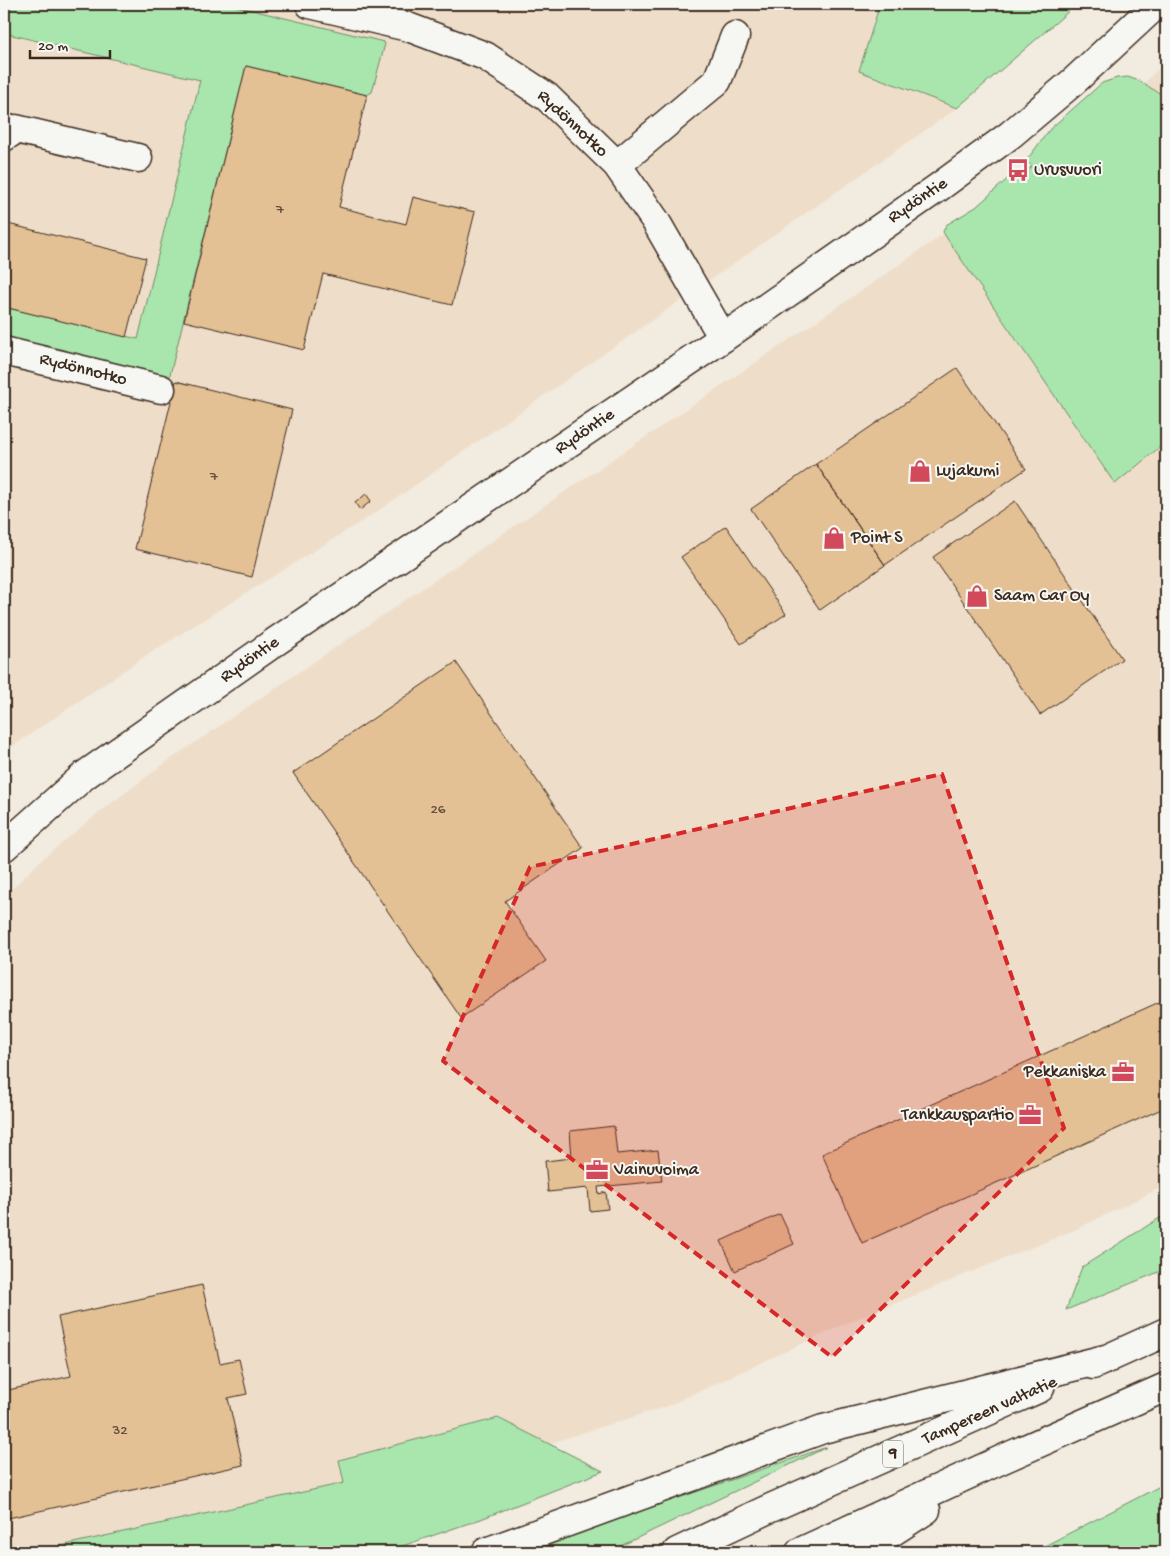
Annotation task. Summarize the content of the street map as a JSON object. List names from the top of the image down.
{
  "streets": {
    "main road": [
      "Rydönnotko",
      "Rydöntie",
      "Tampereen valtatie",
      "9"
    ]
  },
  "crossings": [
    ["Rydönnotko", "Rydöntie"]
  ],
  "places": {
    "bus stop": ["Urusvuori"],
    "shop": ["Lujakumi", "Point S", "Saam Car Oy"],
    "office": ["Pekkaniska", "Tankkauspartio", "Vainuvoima"]
  },
  "house_numbers": [
    "7",
    "7",
    "26",
    "32"
  ],
  "scale_bar": "20 m"
}
